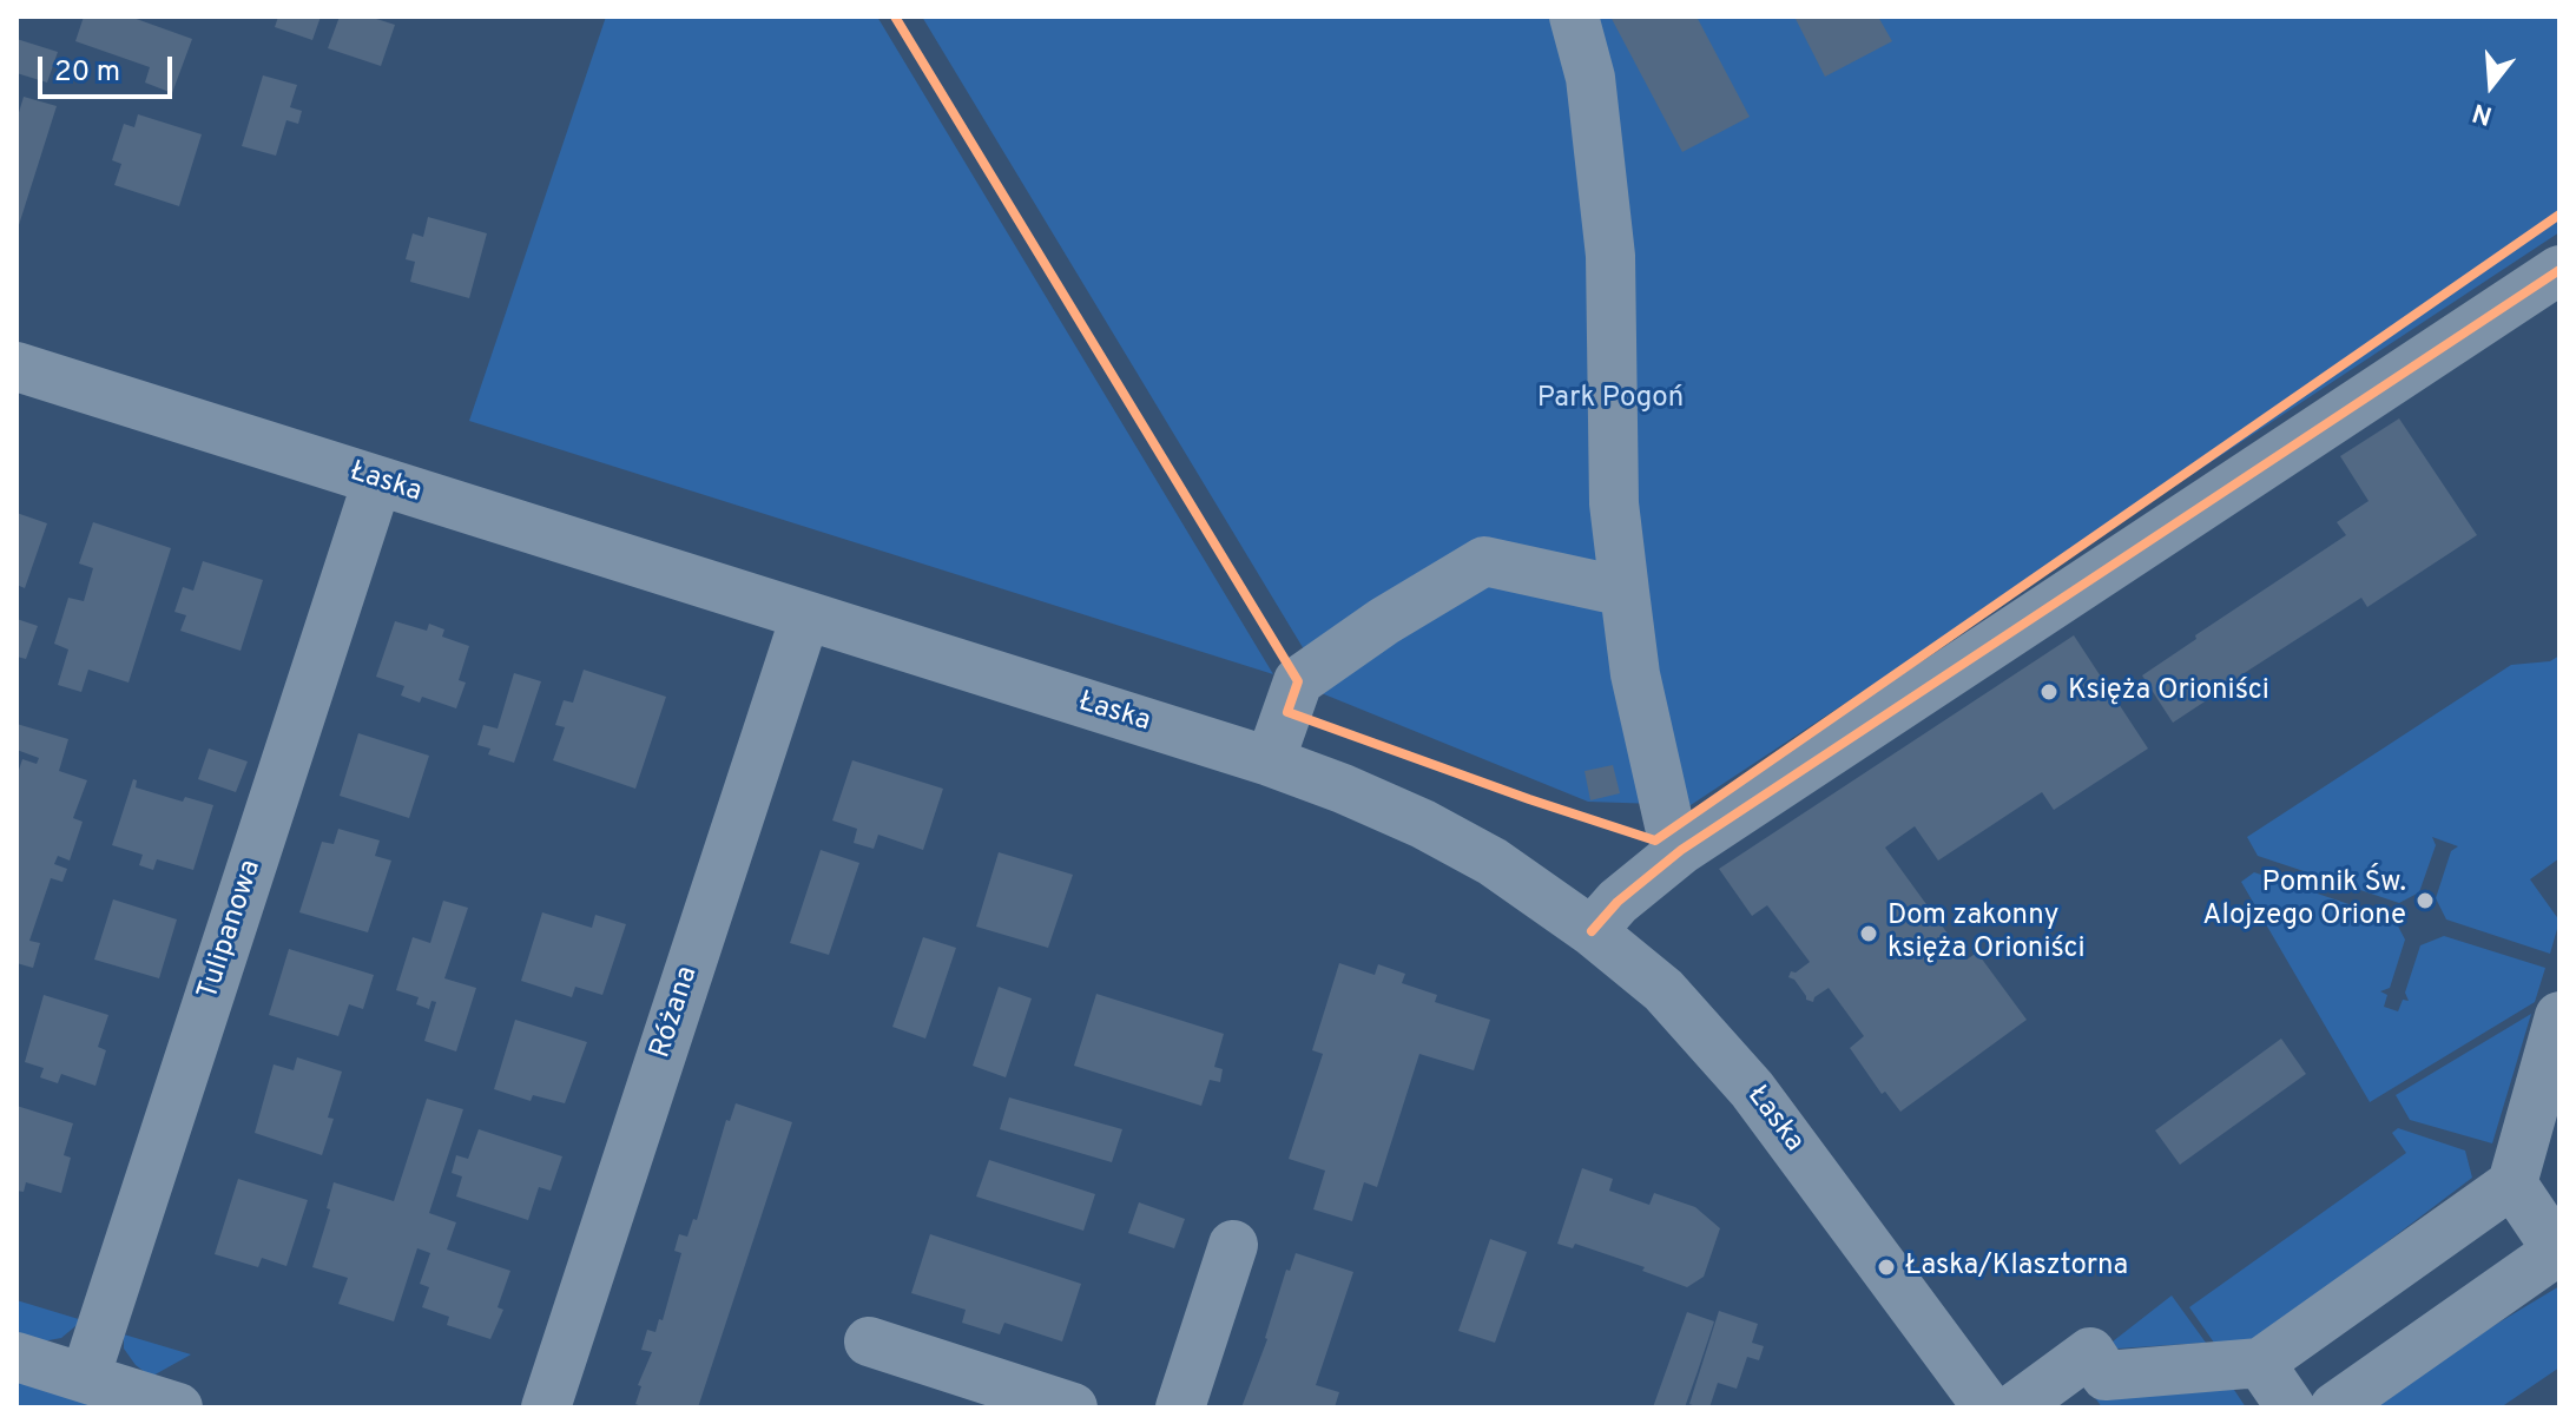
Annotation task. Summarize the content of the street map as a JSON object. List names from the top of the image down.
{
  "streets": {
    "street": ["Łaska", "Tulipanowa", "Różana"]
  },
  "crossings": [
    ["Łaska", "Tulipanowa"],
    ["Łaska", "Różana"]
  ],
  "parks": ["Park Pogoń"],
  "places": [
    "Księża Orioniści",
    "Pomnik Św. Alojzego Orione",
    "Dom zakonny księża Orioniści",
    "Łaska/Klasztorna"
  ],
  "scale_bar": "20 m",
  "north": "bottom"
}
